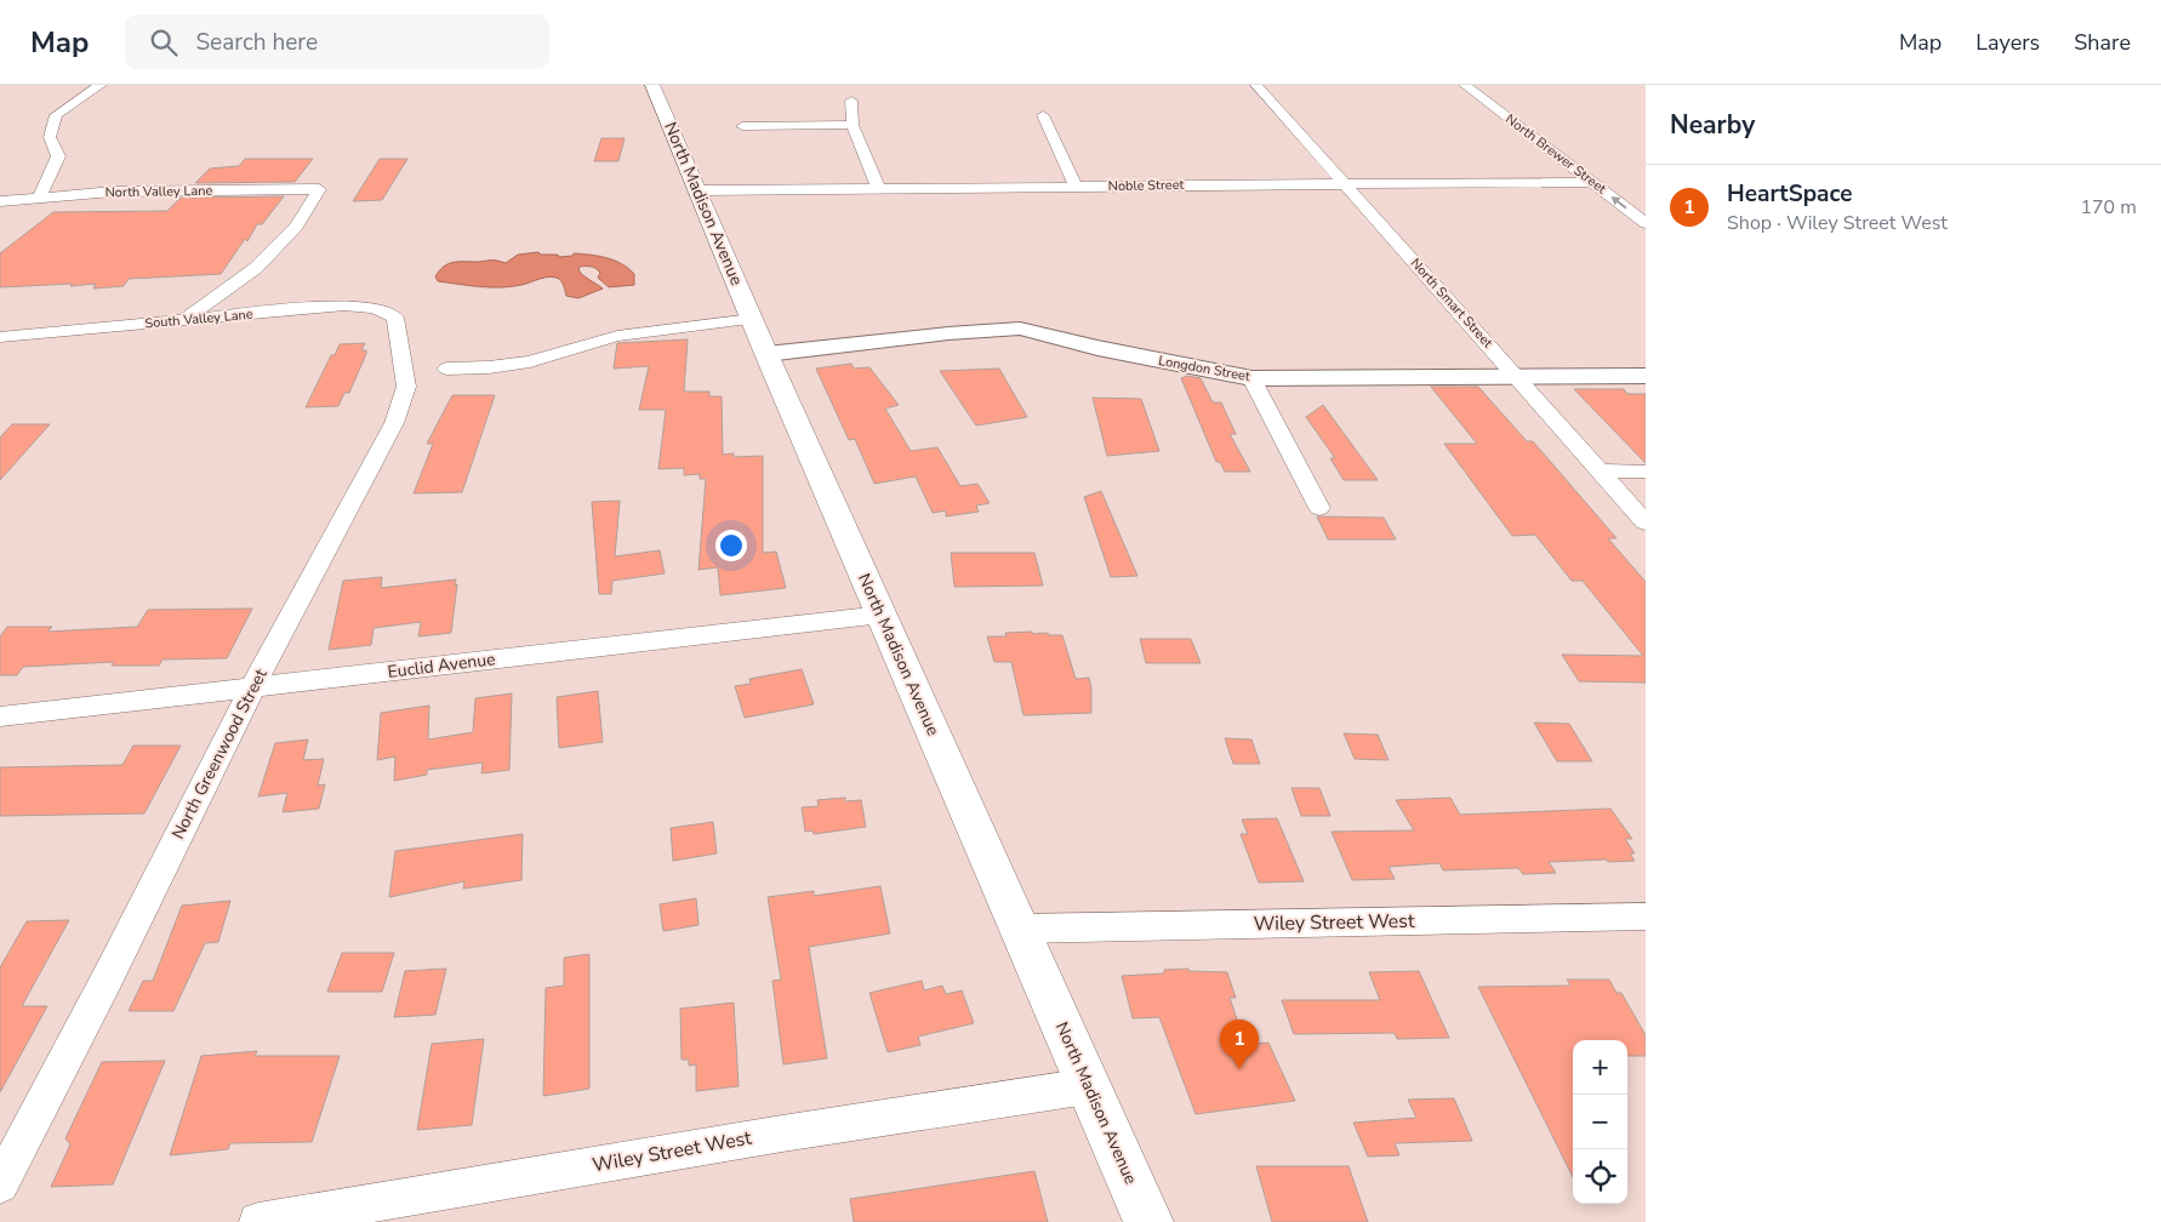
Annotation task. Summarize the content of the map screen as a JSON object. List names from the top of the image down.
{
  "streets": {
    "main road": ["North Madison Avenue"],
    "street": [
      "North Brewer Street",
      "Noble Street",
      "North Valley Lane",
      "North Smart Street",
      "South Valley Lane",
      "Longdon Street",
      "Euclid Avenue",
      "North Greenwood Street",
      "Wiley Street West"
    ]
  },
  "crossings": [
    ["North Brewer Street", "Noble Street"],
    ["Noble Street", "North Madison Avenue"],
    ["Noble Street", "North Smart Street"],
    ["North Valley Lane", "South Valley Lane"],
    ["North Madison Avenue", "Longdon Street"],
    ["North Madison Avenue", "Euclid Avenue"],
    ["North Madison Avenue", "Wiley Street West"],
    ["North Smart Street", "Longdon Street"],
    ["South Valley Lane", "North Greenwood Street"],
    ["Euclid Avenue", "North Greenwood Street"]
  ],
  "page": {
    "header": "Map",
    "search": "Search here",
    "nav": ["Map", "Layers", "Share"],
    "heading": "Nearby",
    "list": [
      {
        "mark": "1",
        "name": "HeartSpace",
        "note": "Shop · Wiley Street West",
        "value": "170 m"
      }
    ],
    "pins": "1",
    "map_buttons": ["+", "−"]
  }
}
